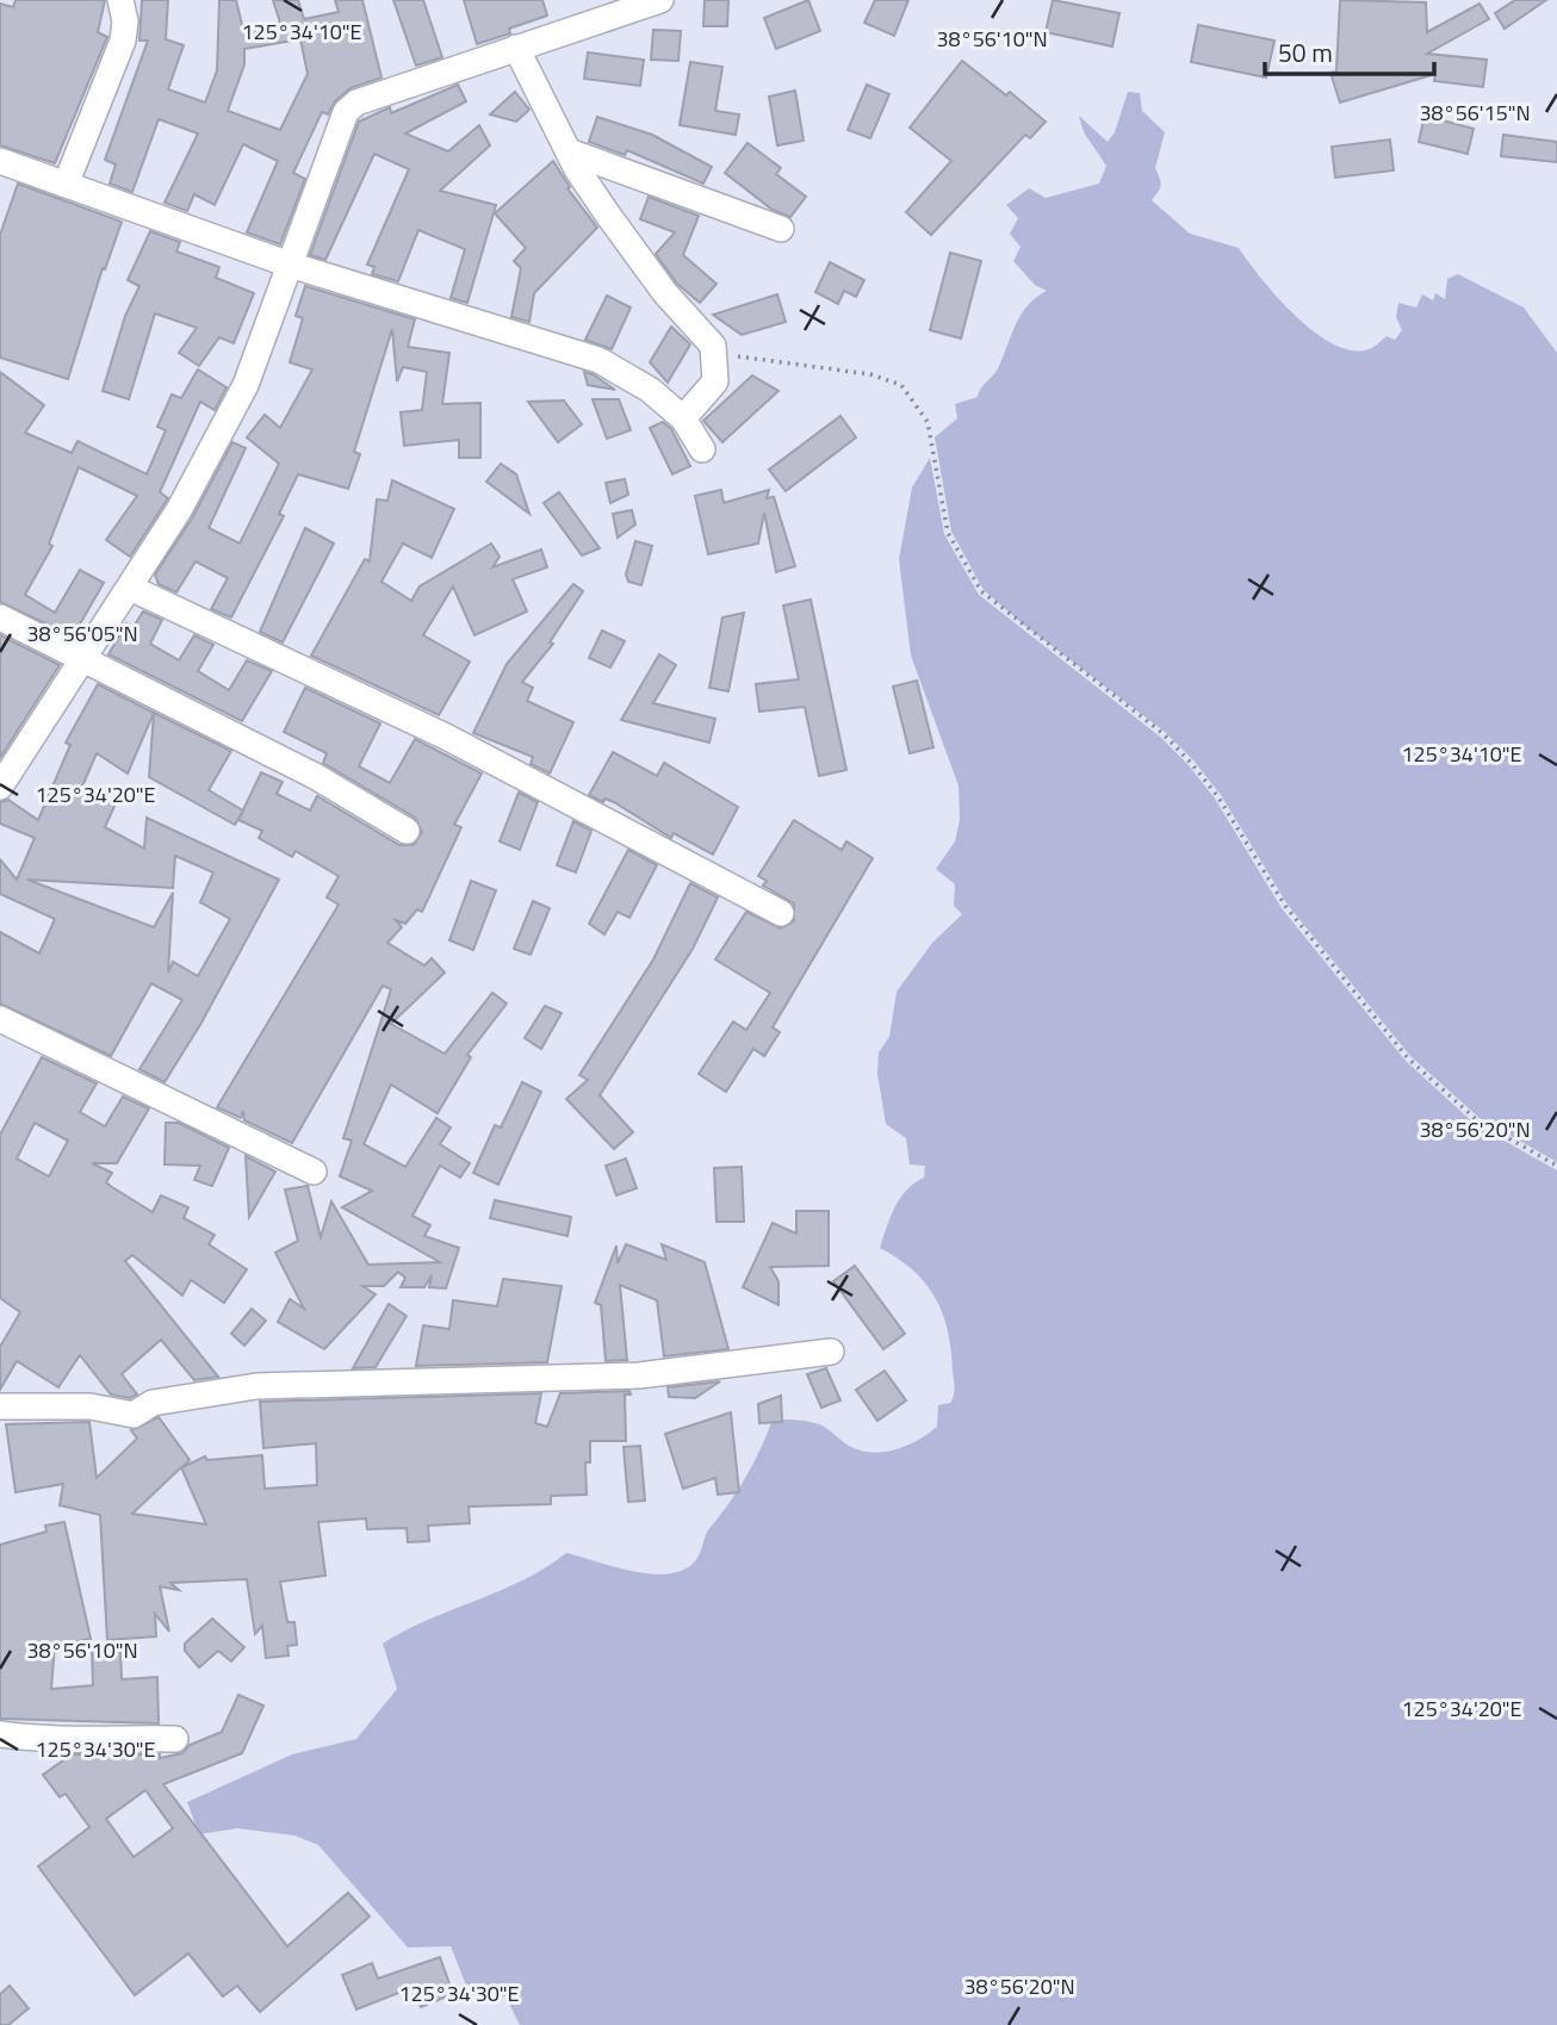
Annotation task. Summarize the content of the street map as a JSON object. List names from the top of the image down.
{
  "scale_bar": "50 m",
  "coordinates": [
    "125°34'10\"E",
    "38°56'10\"N",
    "38°56'15\"N",
    "38°56'05\"N",
    "125°34'20\"E",
    "38°56'20\"N",
    "125°34'30\"E"
  ]
}
